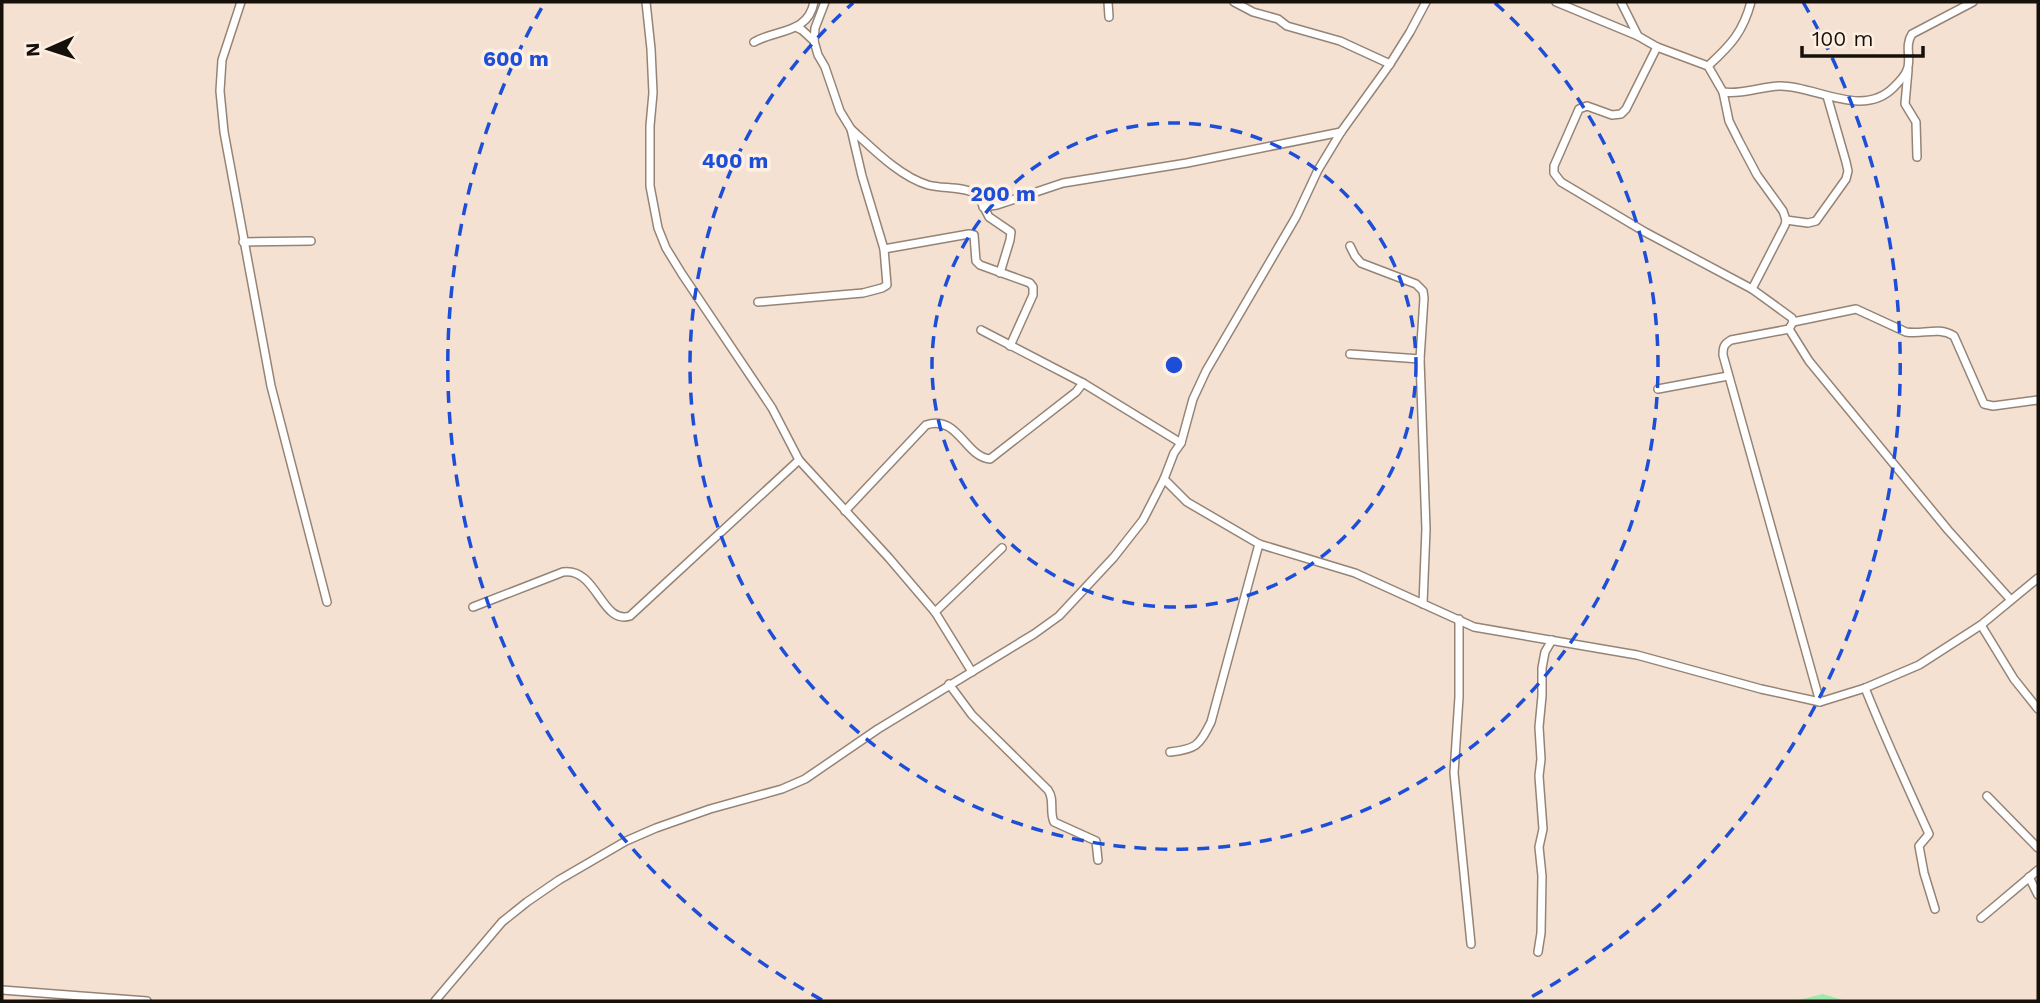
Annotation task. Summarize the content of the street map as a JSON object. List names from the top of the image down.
{
  "scale_bar": "100 m",
  "north": "left",
  "rings": ["600 m", "400 m", "200 m"]
}
